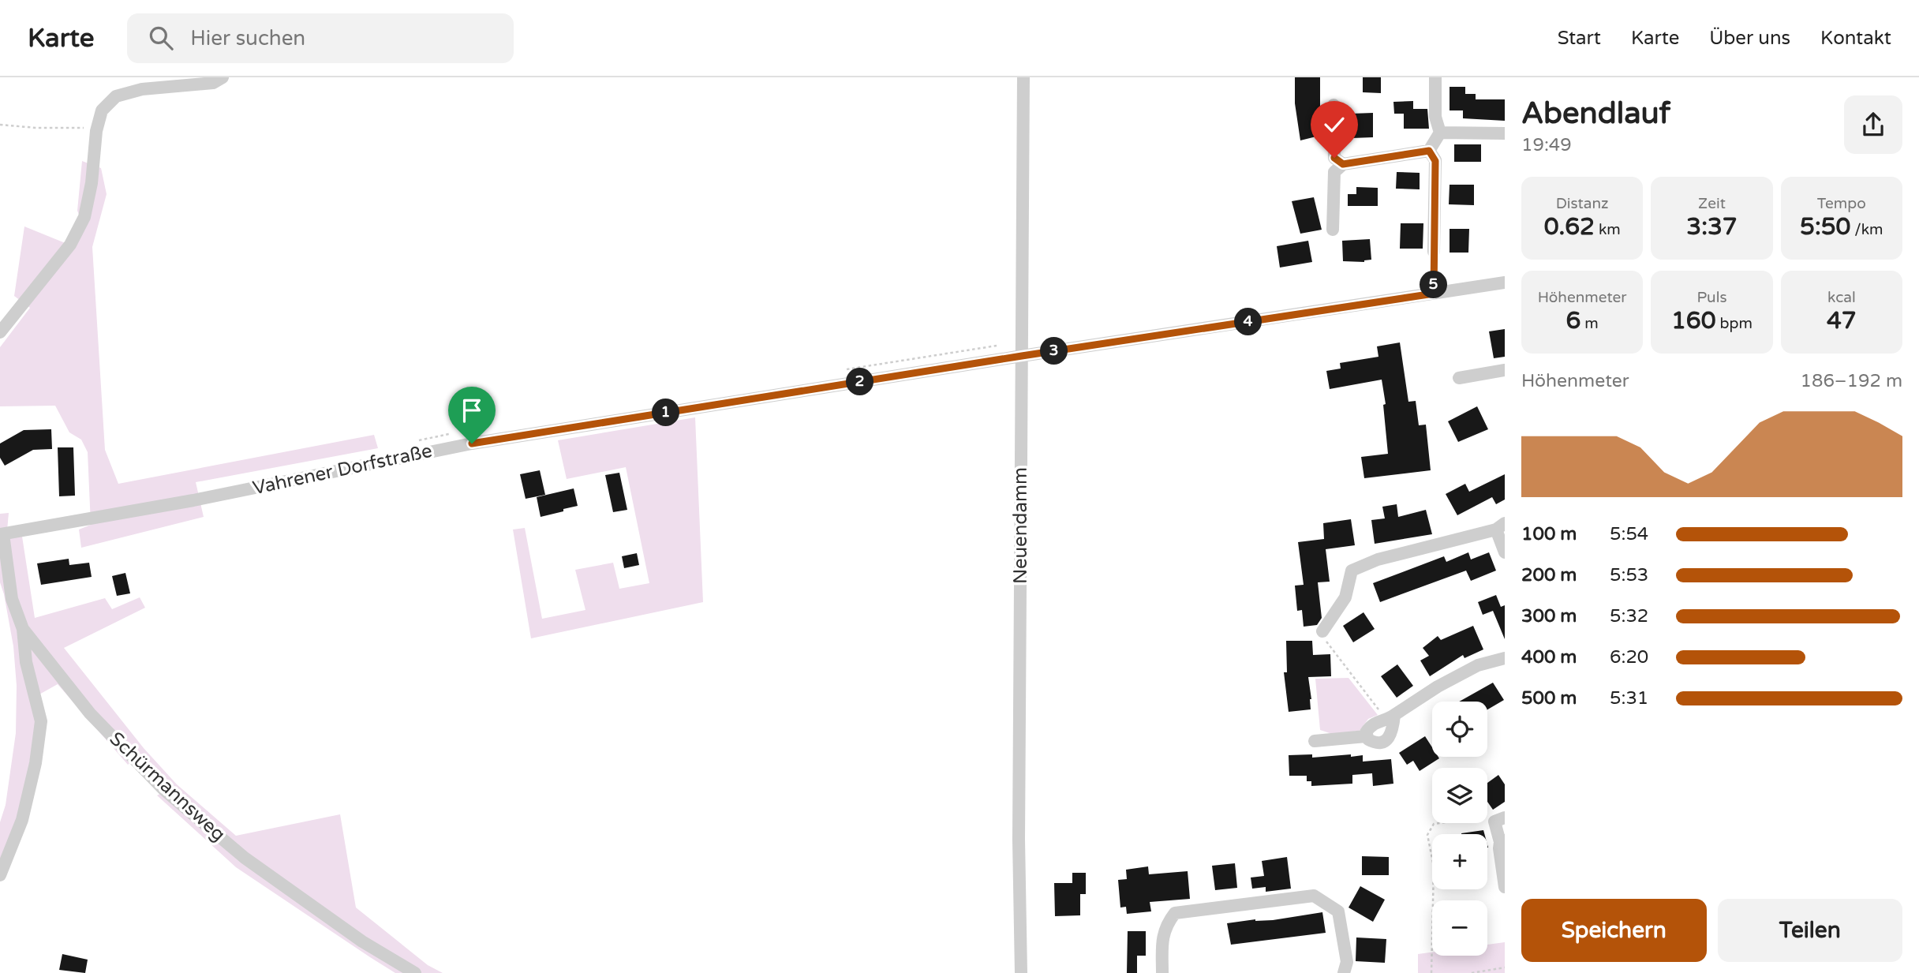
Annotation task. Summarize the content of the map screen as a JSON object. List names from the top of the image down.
{
  "streets": {
    "street": ["Vahrener Dorfstraße", "Neuendamm", "Schürmannsweg"]
  },
  "crossings": [
    ["Vahrener Dorfstraße", "Neuendamm"],
    ["Vahrener Dorfstraße", "Schürmannsweg"]
  ],
  "page": {
    "header": "Karte",
    "search": "Hier suchen",
    "nav": [
      "Start",
      "Karte",
      "Über uns",
      "Kontakt"
    ],
    "heading": ["Abendlauf", "19:49"],
    "stats": [
      ["Distanz", "0.62 km"],
      ["Zeit", "3:37"],
      ["Tempo", "5:50 /km"],
      ["Höhenmeter", "6 m"],
      ["Puls", "160 bpm"],
      ["kcal", "47"]
    ],
    "pins": [
      "5",
      "4",
      "3",
      "2",
      "1"
    ],
    "chart": ["Höhenmeter", "186–192 m"],
    "list": [
      {
        "name": "100 m",
        "note": "5:54"
      },
      {
        "name": "200 m",
        "note": "5:53"
      },
      {
        "name": "300 m",
        "note": "5:32"
      },
      {
        "name": "400 m",
        "note": "6:20"
      },
      {
        "name": "500 m",
        "note": "5:31"
      }
    ],
    "map_buttons": ["+", "−"],
    "buttons": ["Speichern", "Teilen"]
  }
}
